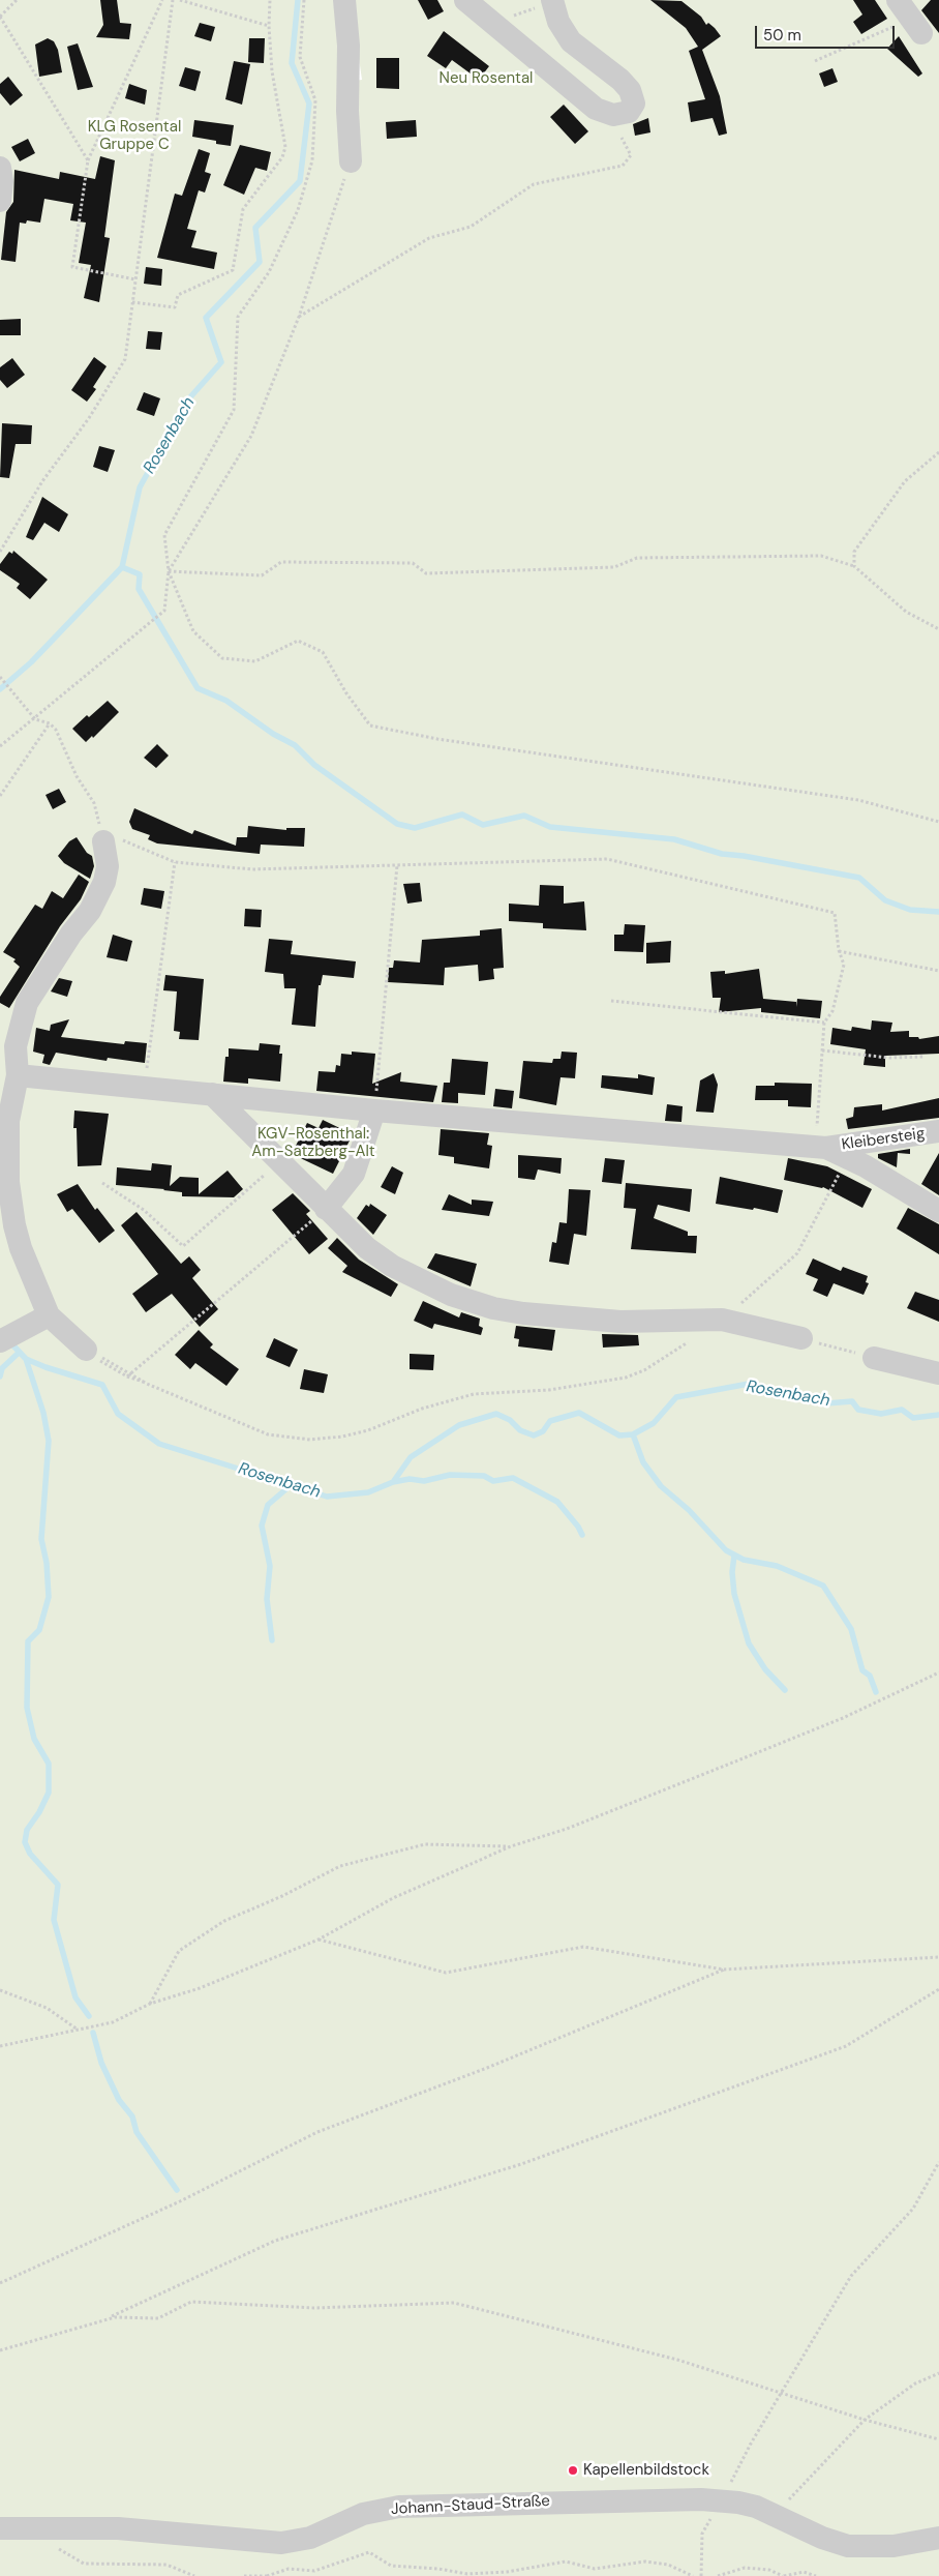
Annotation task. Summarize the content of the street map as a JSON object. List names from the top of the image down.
{
  "streets": {
    "street": ["Kleibersteig", "Johann-Staud-Straße"]
  },
  "water": ["Rosenbach"],
  "parks": ["Neu Rosental", "KLG Rosental Gruppe C", "KGV-Rosenthal: Am-Satzberg-Alt"],
  "places": ["Kapellenbildstock"],
  "scale_bar": "50 m"
}
